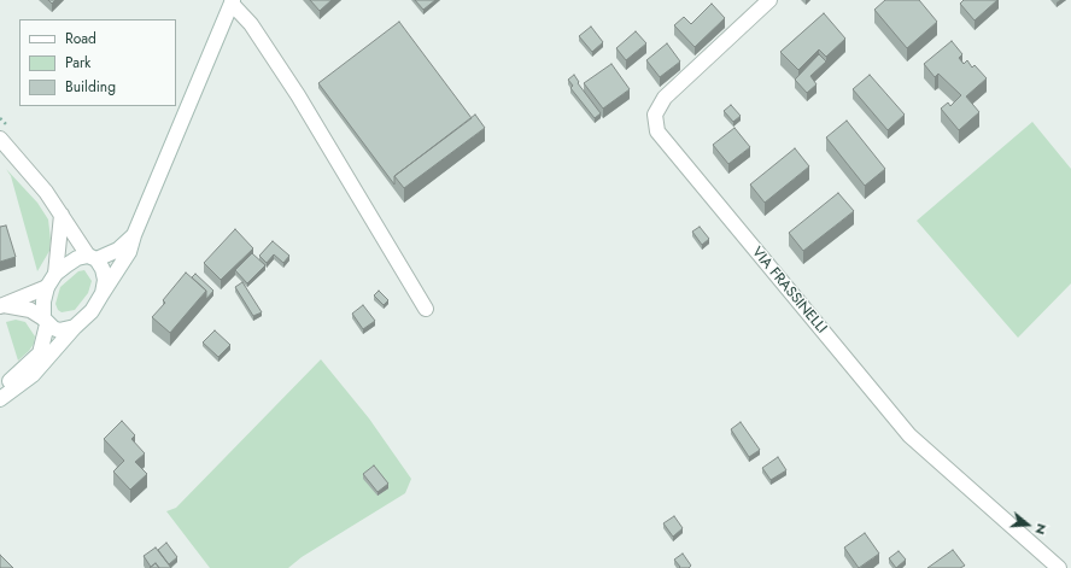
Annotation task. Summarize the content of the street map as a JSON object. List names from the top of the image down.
{
  "streets": {
    "street": ["VIA FRASSINELLI"]
  },
  "legend": ["Road", "Park", "Building"],
  "north": "right"
}
